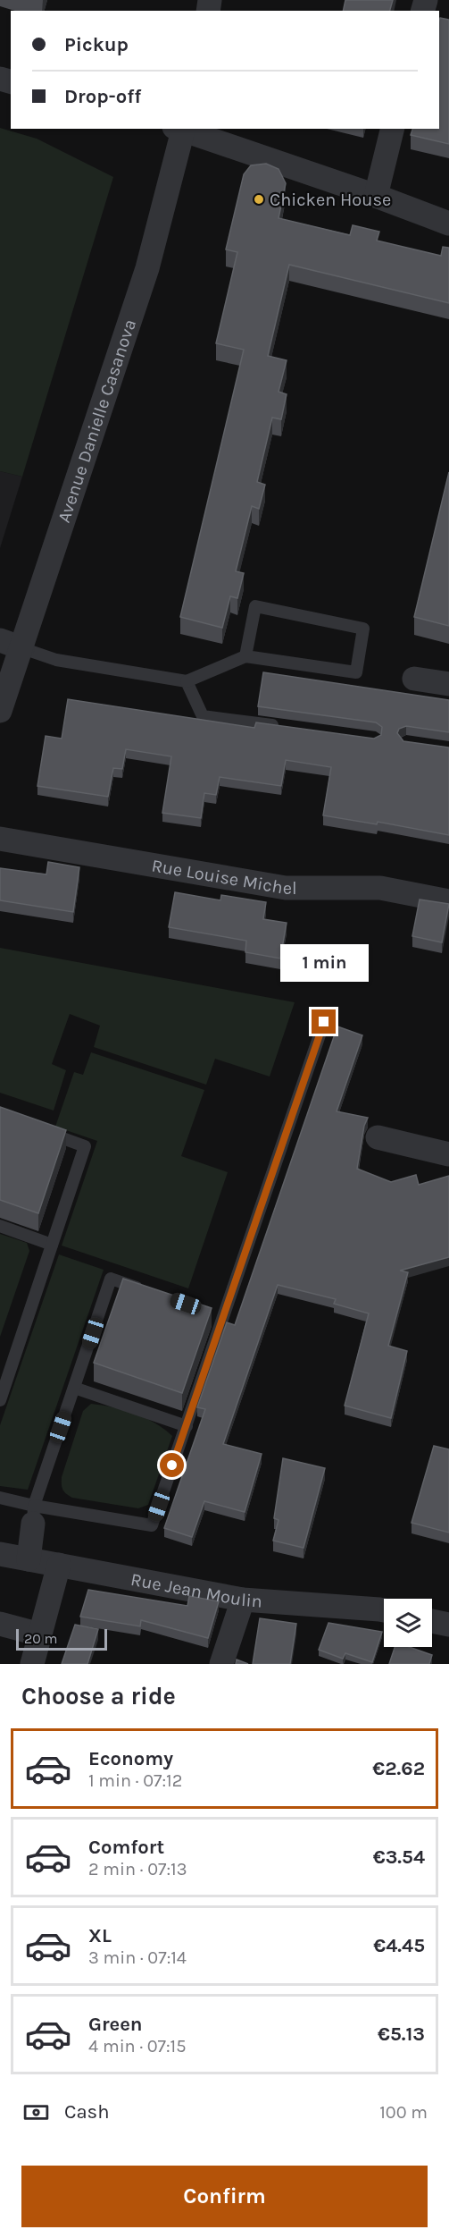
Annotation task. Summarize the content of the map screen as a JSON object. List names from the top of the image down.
{
  "streets": {
    "street": ["Avenue Danielle Casanova", "Rue Louise Michel", "Rue Jean Moulin"]
  },
  "places": ["Chicken House"],
  "scale_bar": "20 m",
  "page": {
    "banner": ["Pickup", "Drop-off"],
    "bubble": "1 min",
    "scale": "20 m",
    "heading": "Choose a ride",
    "list": [
      {
        "name": "Economy",
        "note": "1 min · 07:12",
        "value": "€2.62"
      },
      {
        "name": "Comfort",
        "note": "2 min · 07:13",
        "value": "€3.54"
      },
      {
        "name": "XL",
        "note": "3 min · 07:14",
        "value": "€4.45"
      },
      {
        "name": "Green",
        "note": "4 min · 07:15",
        "value": "€5.13"
      }
    ],
    "pay": ["Cash", "100 m"],
    "buttons": "Confirm"
  }
}
